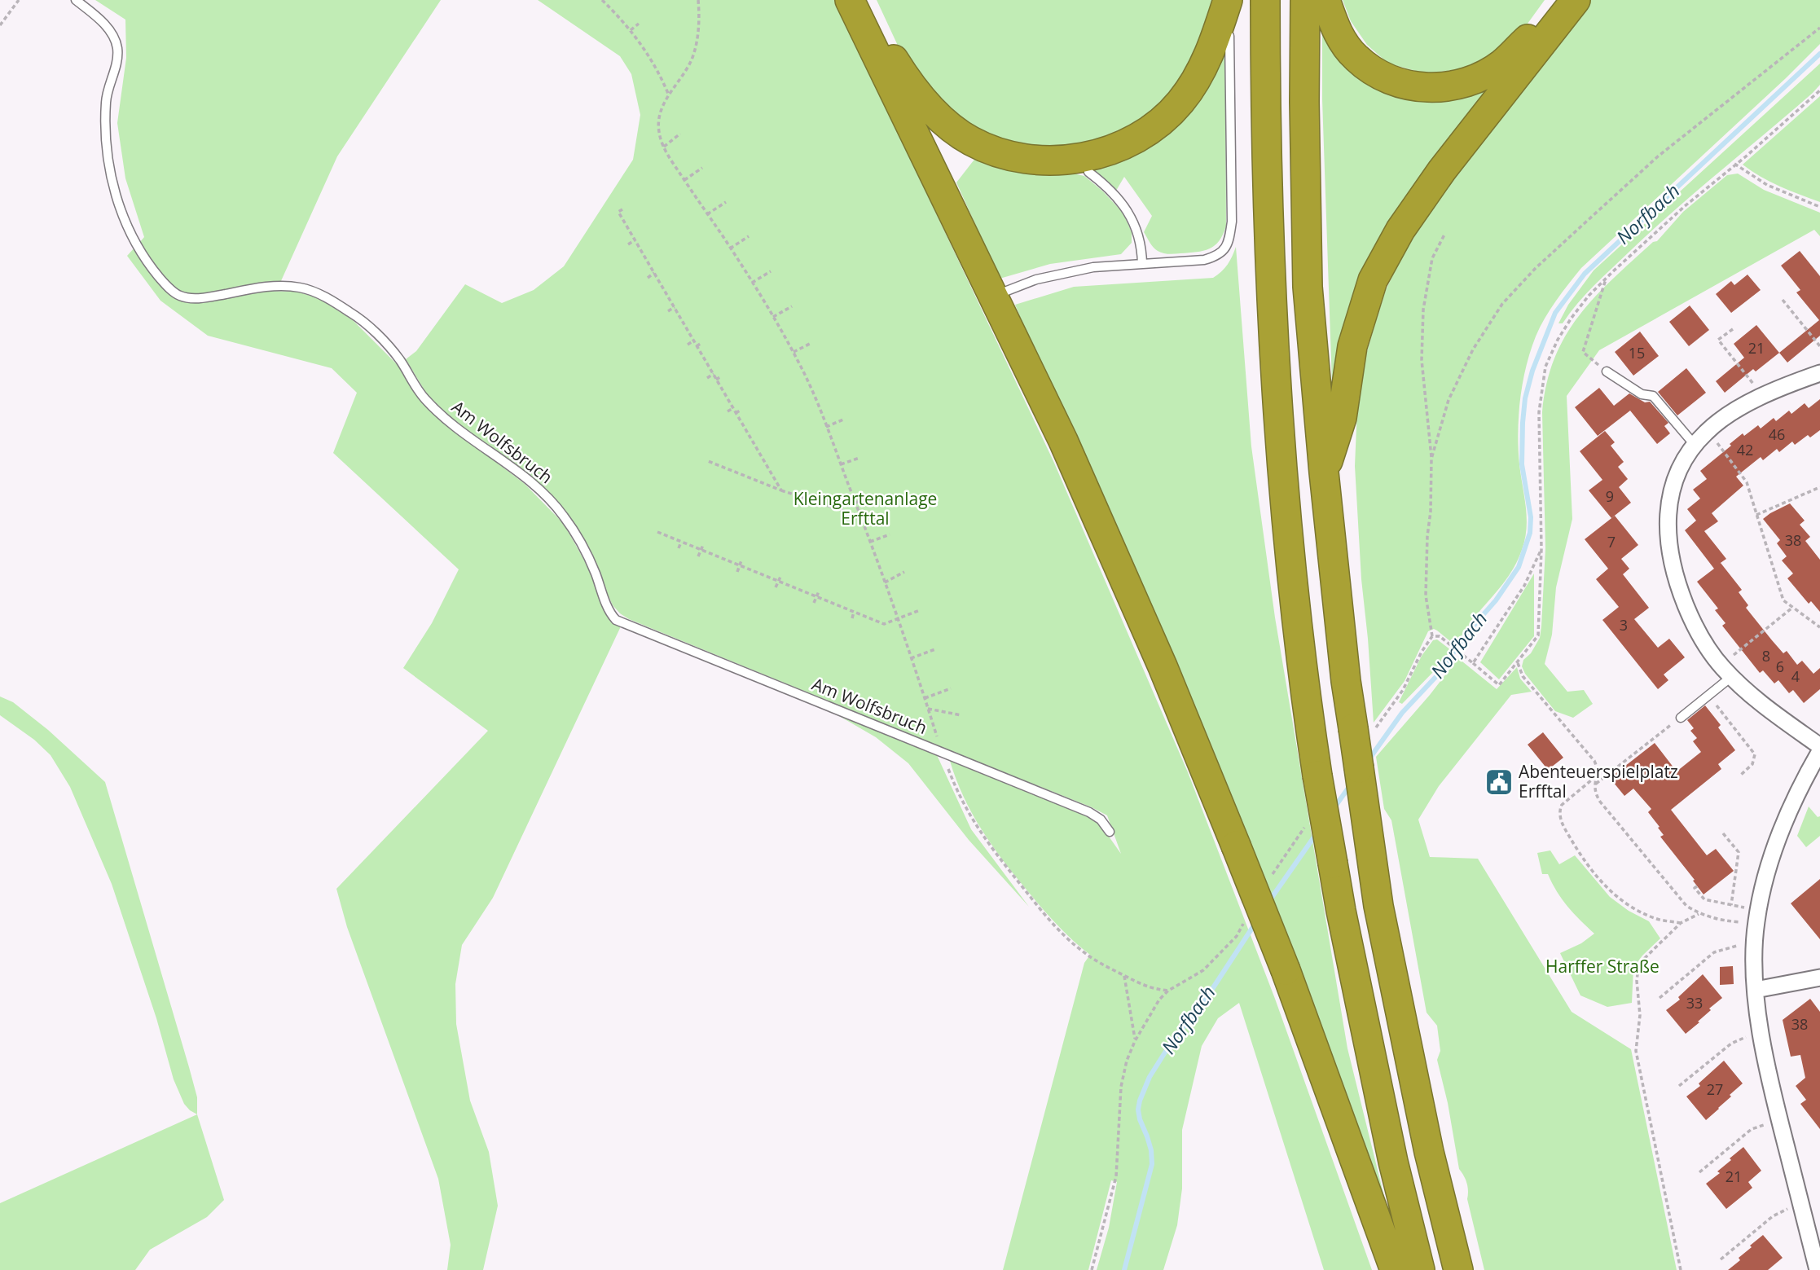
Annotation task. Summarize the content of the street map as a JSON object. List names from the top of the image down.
{
  "streets": {
    "lane": ["Am Wolfsbruch"]
  },
  "water": ["Norfbach"],
  "parks": ["Kleingartenanlage Erfttal", "Harffer Straße"],
  "places": {
    "public building": ["Abenteuerspielplatz Erfftal"]
  },
  "house_numbers": [
    "21",
    "15",
    "46",
    "42",
    "9",
    "38",
    "7",
    "3",
    "8",
    "6",
    "4",
    "33",
    "38",
    "27",
    "21"
  ]
}
